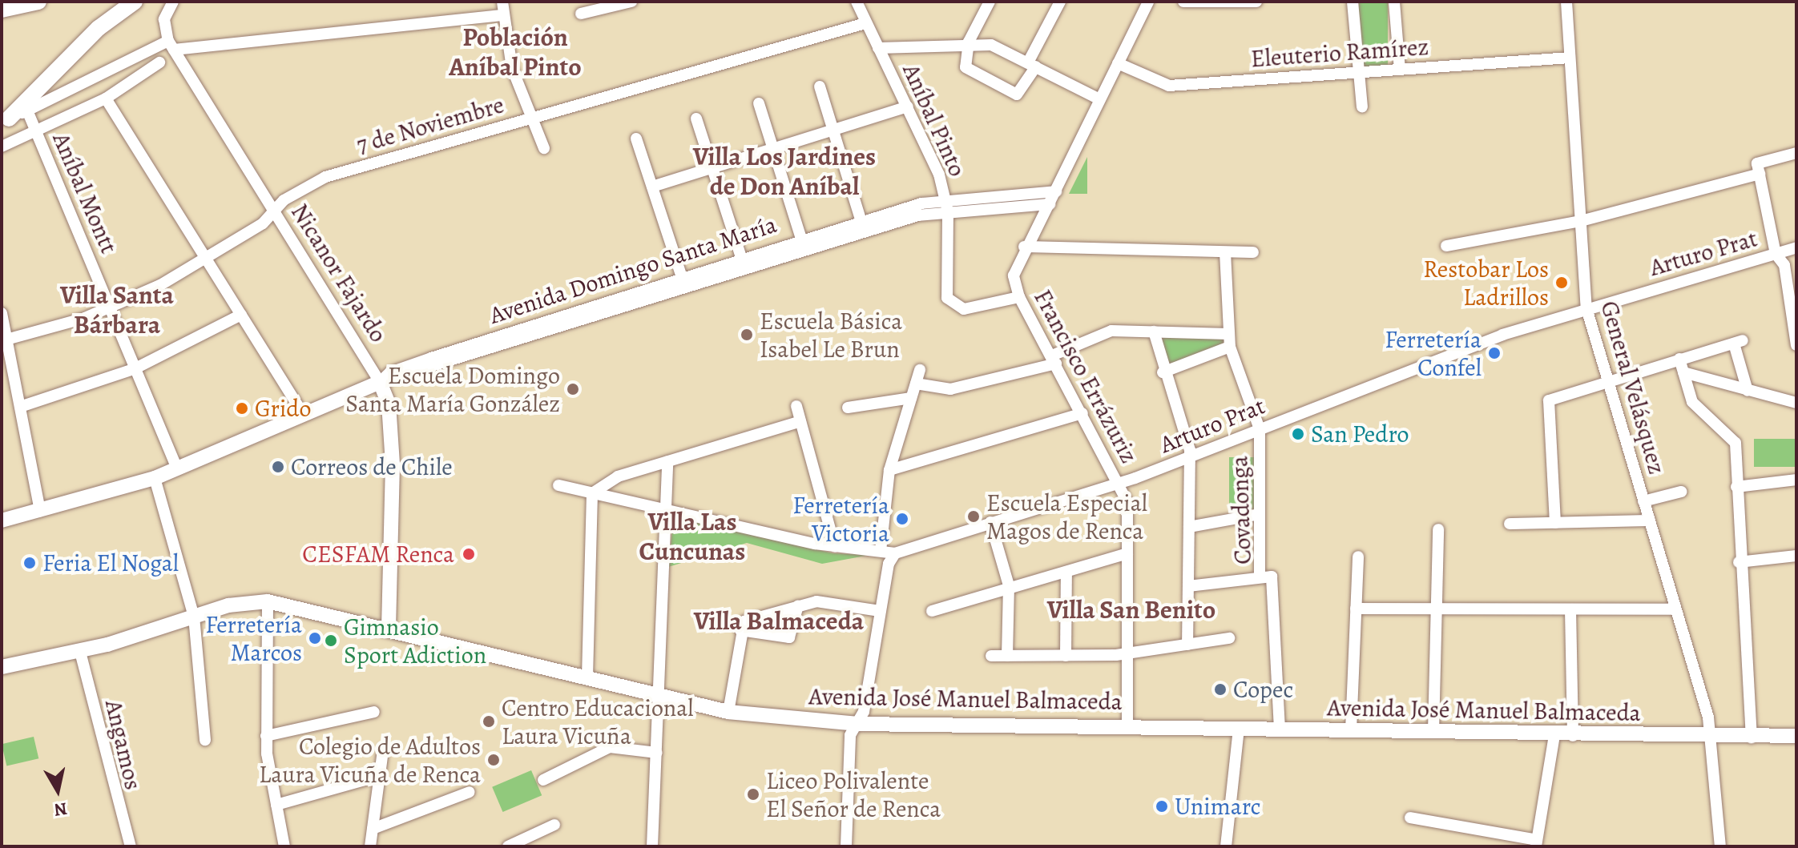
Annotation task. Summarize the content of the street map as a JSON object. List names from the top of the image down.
{
  "streets": {
    "main road": ["Avenida Domingo Santa María", "Nicanor Fajardo", "Avenida José Manuel Balmaceda"],
    "street": [
      "Eleuterio Ramírez",
      "Aníbal Pinto",
      "7 de Noviembre",
      "Aníbal Montt",
      "Arturo Prat",
      "Francisco Errázuriz",
      "General Velásquez",
      "Covadonga",
      "Angamos"
    ]
  },
  "crossings": [
    ["Eleuterio Ramírez", "Francisco Errázuriz"],
    ["Eleuterio Ramírez", "General Velásquez"],
    ["Aníbal Pinto", "7 de Noviembre"],
    ["Aníbal Pinto", "Avenida Domingo Santa María"],
    ["Aníbal Pinto", "Francisco Errázuriz"],
    ["7 de Noviembre", "Aníbal Montt"],
    ["7 de Noviembre", "Nicanor Fajardo"],
    ["Aníbal Montt", "Avenida Domingo Santa María"],
    ["Arturo Prat", "Francisco Errázuriz"],
    ["Arturo Prat", "General Velásquez"],
    ["Arturo Prat", "Covadonga"],
    ["Avenida Domingo Santa María", "Nicanor Fajardo"],
    ["Avenida Domingo Santa María", "Francisco Errázuriz"],
    ["Nicanor Fajardo", "Avenida José Manuel Balmaceda"],
    ["Francisco Errázuriz", "Avenida José Manuel Balmaceda"],
    ["General Velásquez", "Avenida José Manuel Balmaceda"],
    ["Covadonga", "Avenida José Manuel Balmaceda"],
    ["Avenida José Manuel Balmaceda", "Angamos"]
  ],
  "districts": [
    "Población Aníbal Pinto",
    "Villa Los Jardines de Don Aníbal",
    "Villa Santa Bárbara",
    "Villa Las Cuncunas",
    "Villa San Benito",
    "Villa Balmaceda"
  ],
  "places": [
    "Restobar Los Ladrillos",
    "Escuela Básica Isabel Le Brun",
    "Ferretería Confel",
    "Escuela Domingo Santa María González",
    "Grido",
    "San Pedro",
    "Correos de Chile",
    "Escuela Especial Magos de Renca",
    "Ferretería Victoria",
    "CESFAM Renca",
    "Feria El Nogal",
    "Ferretería Marcos",
    "Gimnasio Sport Adiction",
    "Copec",
    "Centro Educacional Laura Vicuña",
    "Colegio de Adultos Laura Vicuña de Renca",
    "Liceo Polivalente El Señor de Renca",
    "Unimarc"
  ],
  "north": "bottom"
}
